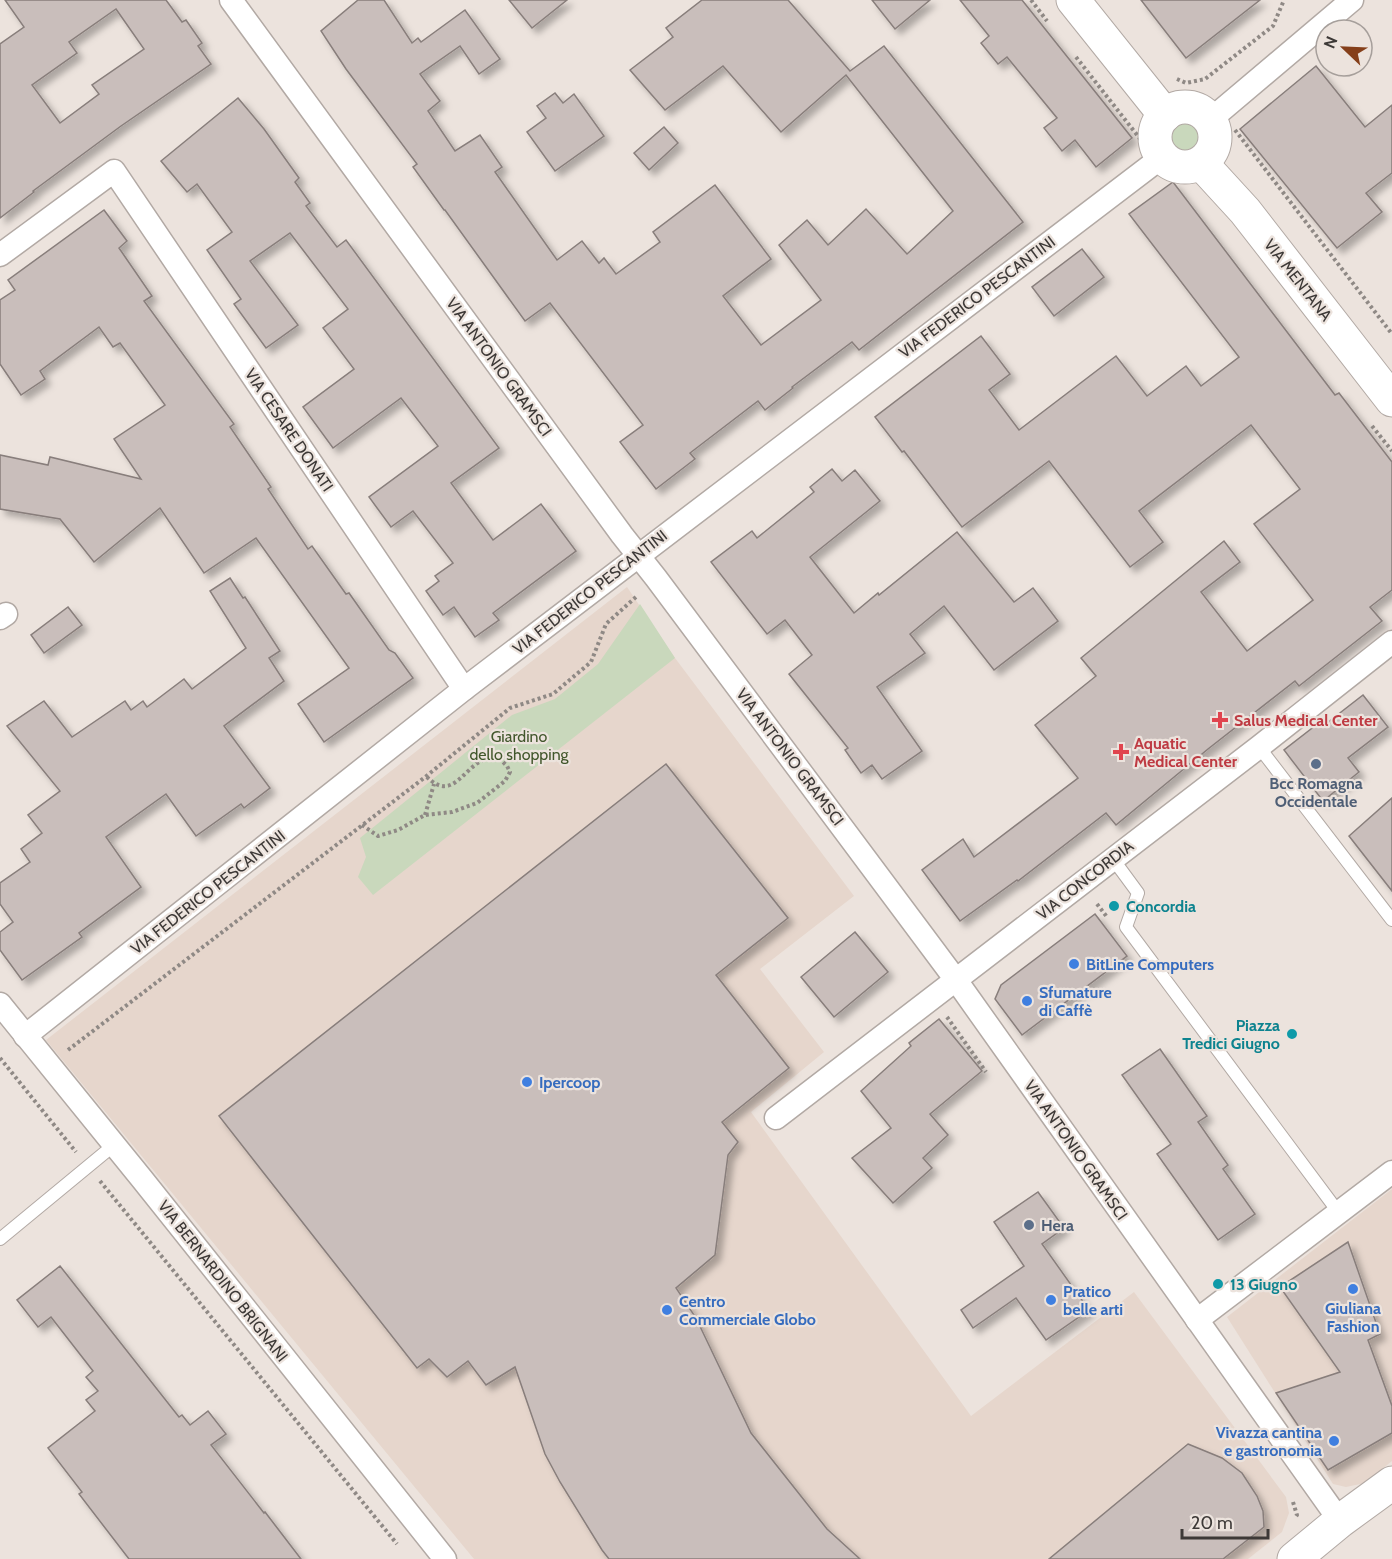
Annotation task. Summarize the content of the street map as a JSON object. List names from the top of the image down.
{
  "streets": {
    "main road": ["VIA MENTANA"],
    "street": [
      "VIA FEDERICO PESCANTINI",
      "VIA ANTONIO GRAMSCI",
      "VIA CESARE DONATI",
      "VIA CONCORDIA",
      "VIA BERNARDINO BRIGNANI"
    ]
  },
  "crossings": [
    ["VIA MENTANA", "VIA FEDERICO PESCANTINI"],
    ["VIA FEDERICO PESCANTINI", "VIA ANTONIO GRAMSCI"],
    ["VIA FEDERICO PESCANTINI", "VIA CESARE DONATI"],
    ["VIA FEDERICO PESCANTINI", "VIA BERNARDINO BRIGNANI"],
    ["VIA ANTONIO GRAMSCI", "VIA CONCORDIA"]
  ],
  "parks": ["Giardino dello shopping"],
  "places": {
    "health": ["Salus Medical Center", "Aquatic Medical Center"],
    "other": [
      "Bcc Romagna Occidentale",
      "Concordia",
      "BitLine Computers",
      "Sfumature di Caffè",
      "Piazza Tredici Giugno",
      "Ipercoop",
      "Hera",
      "13 Giugno",
      "Giuliana Fashion",
      "Pratico belle arti",
      "Centro Commerciale Globo",
      "Vivazza cantina e gastronomia"
    ]
  },
  "scale_bar": "20 m",
  "north": "top left"
}
